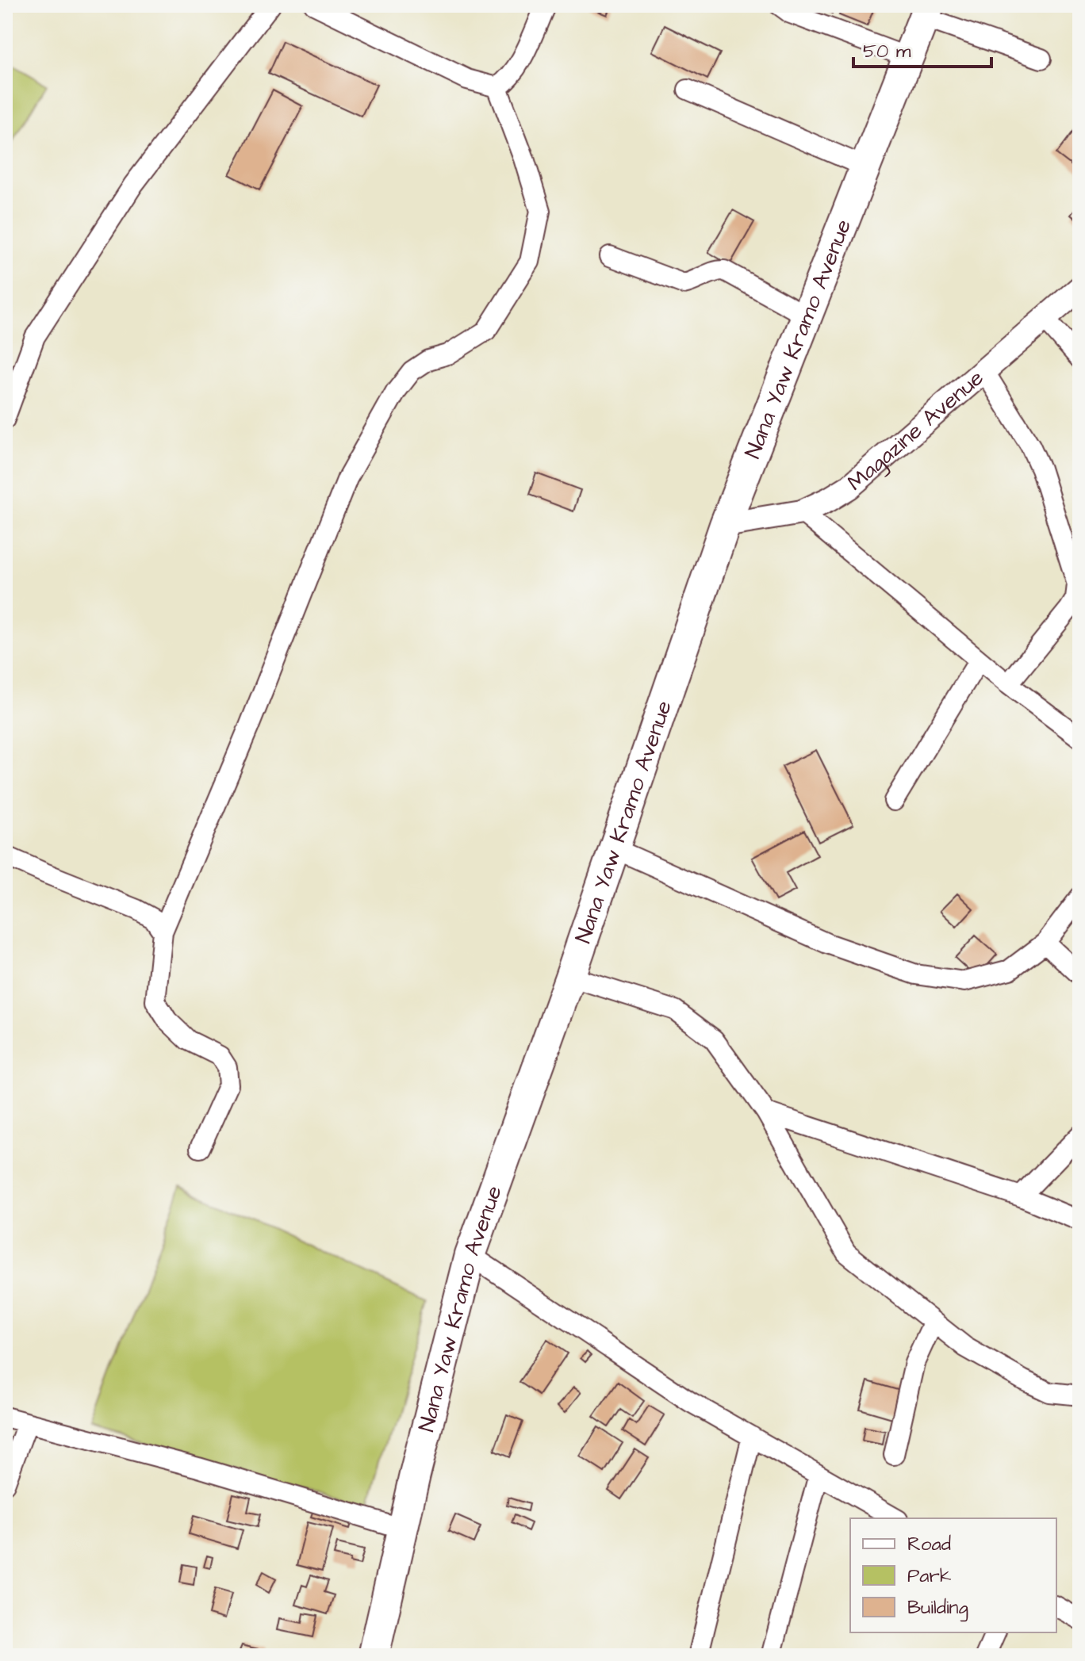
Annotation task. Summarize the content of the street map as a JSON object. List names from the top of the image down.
{
  "streets": {
    "main road": ["Nana Yaw Kramo Avenue"],
    "street": ["Magazine Avenue"]
  },
  "crossings": [
    ["Nana Yaw Kramo Avenue", "Magazine Avenue"]
  ],
  "legend": ["Road", "Park", "Building"],
  "scale_bar": "50 m"
}
